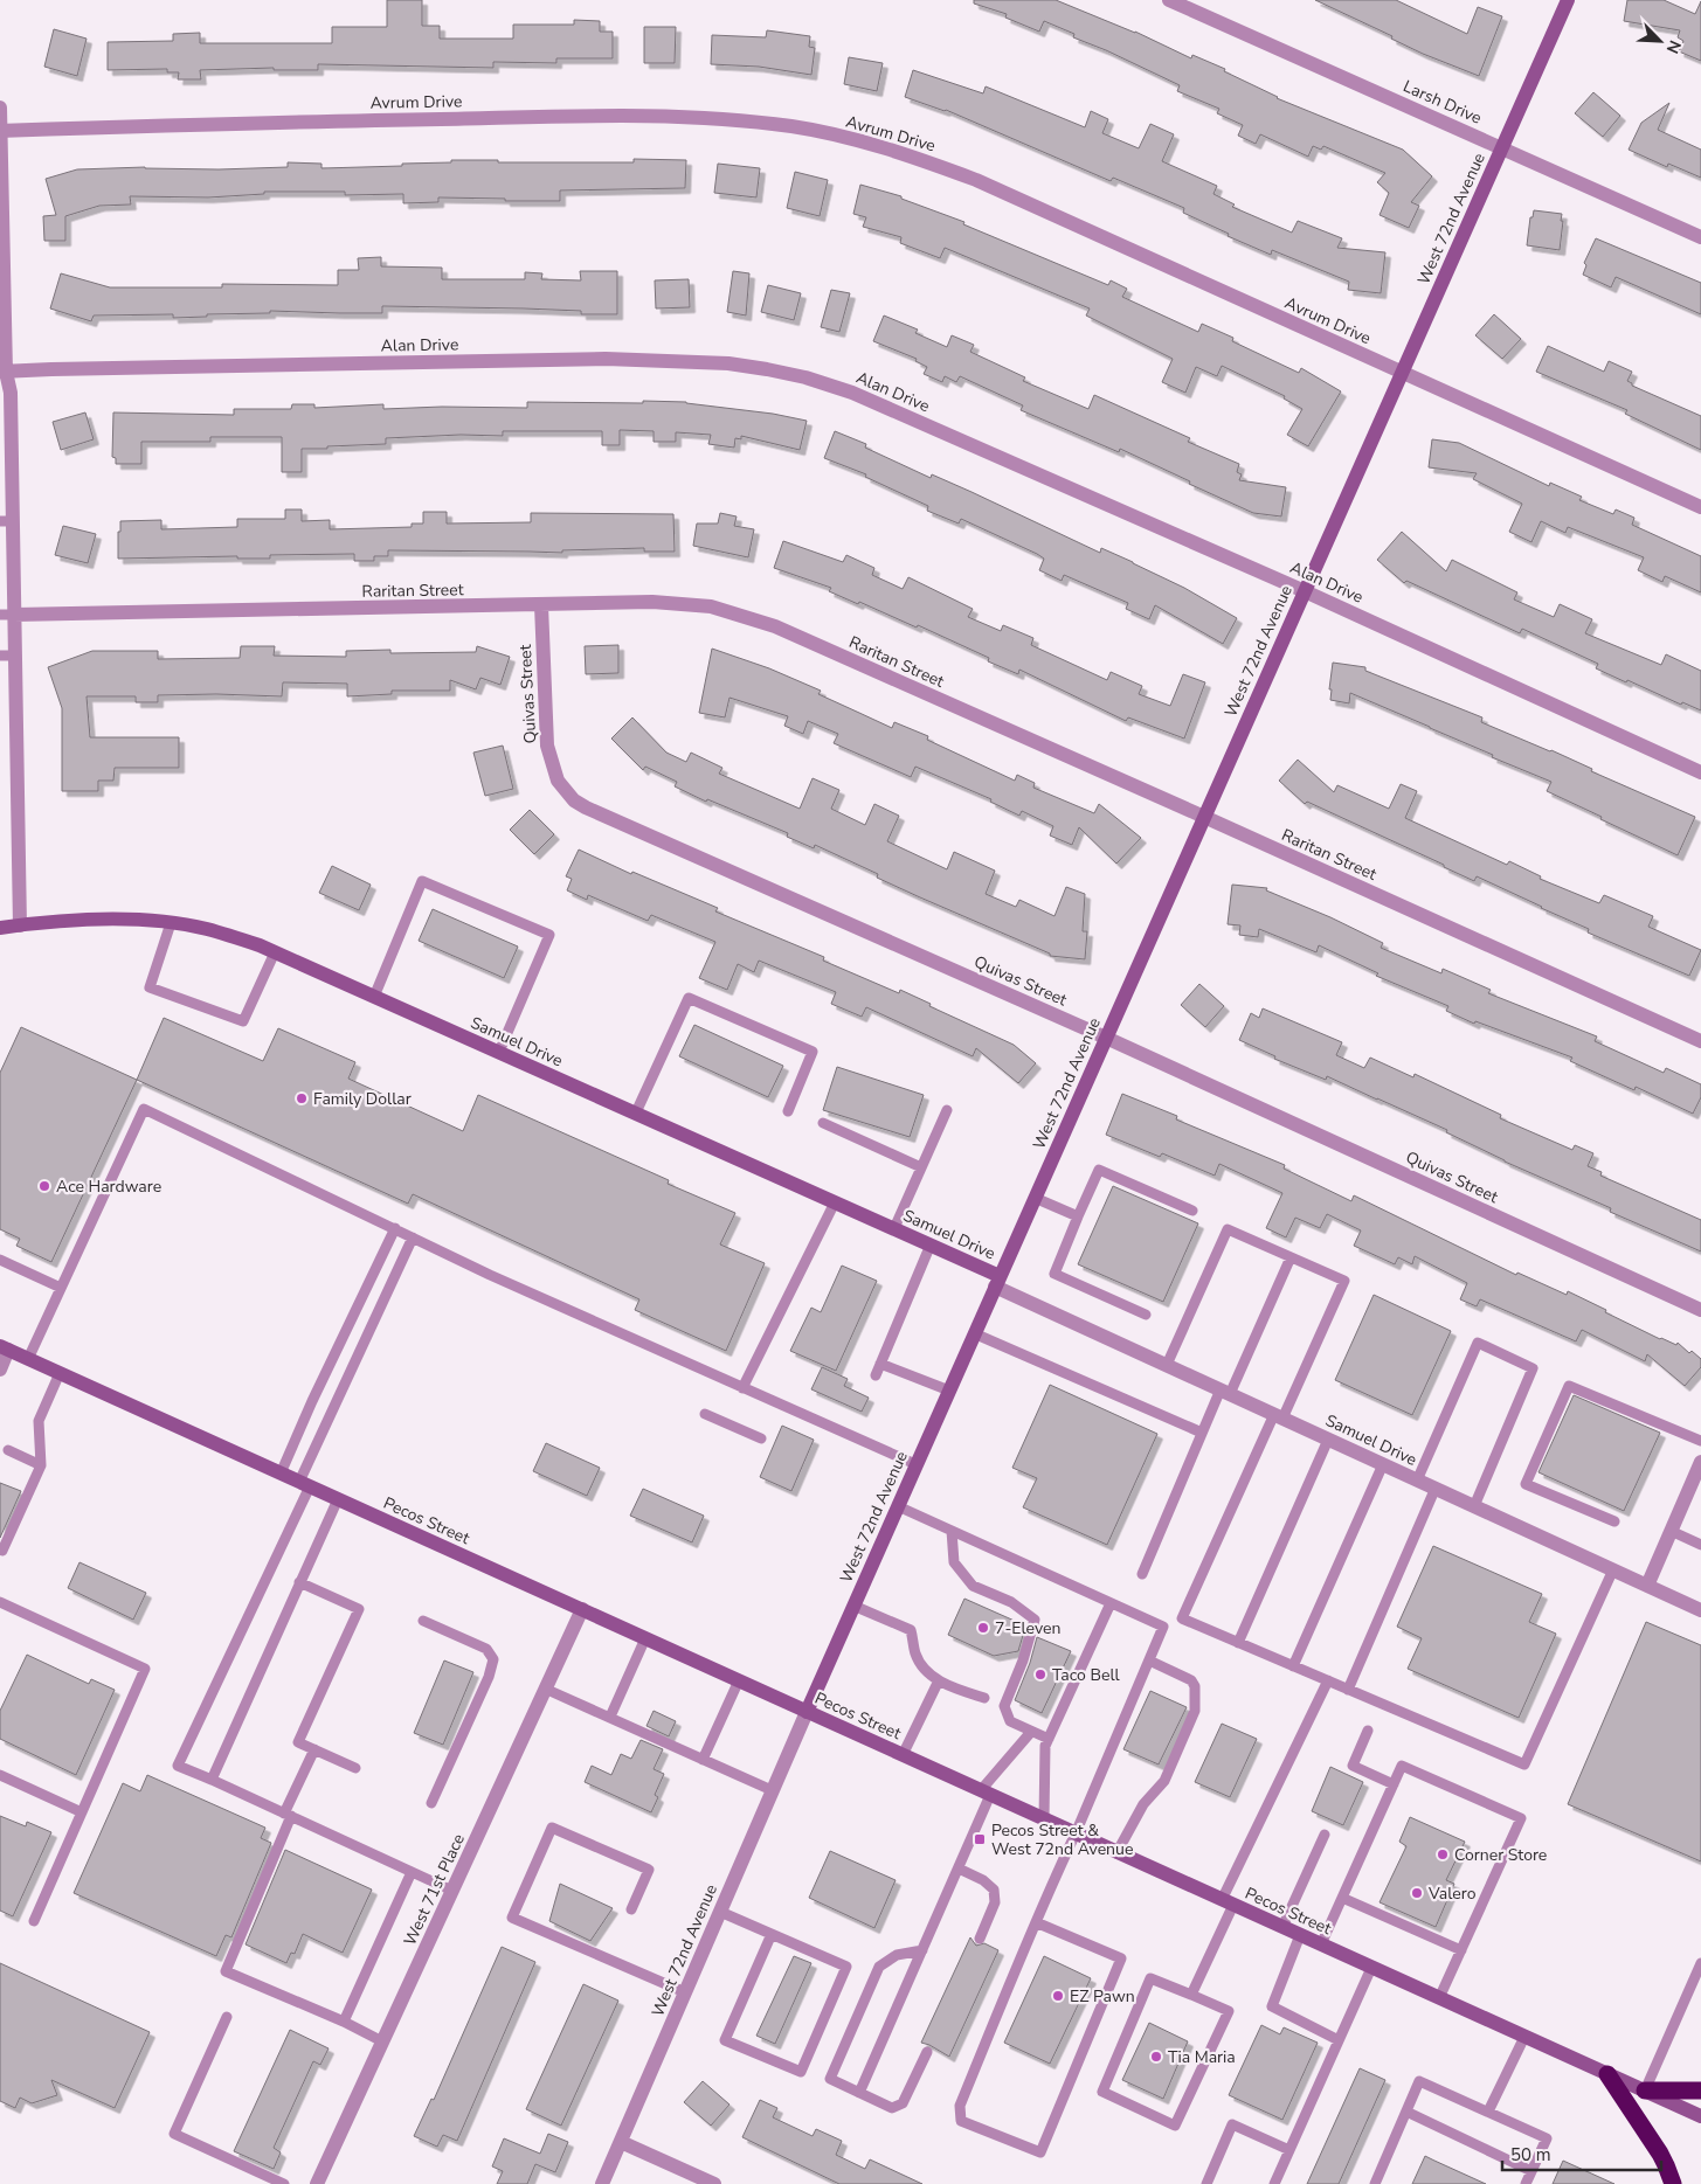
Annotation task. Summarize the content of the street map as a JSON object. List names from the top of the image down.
{
  "streets": {
    "main road": ["West 72nd Avenue", "Samuel Drive", "Pecos Street"],
    "street": [
      "Avrum Drive",
      "Larsh Drive",
      "Alan Drive",
      "Raritan Street",
      "Quivas Street",
      "West 71st Place"
    ]
  },
  "crossings": [
    ["Avrum Drive", "West 72nd Avenue"],
    ["Larsh Drive", "West 72nd Avenue"],
    ["West 72nd Avenue", "Alan Drive"],
    ["West 72nd Avenue", "Raritan Street"],
    ["West 72nd Avenue", "Quivas Street"],
    ["West 72nd Avenue", "Samuel Drive"],
    ["West 72nd Avenue", "Pecos Street"],
    ["Raritan Street", "Quivas Street"],
    ["Pecos Street", "West 71st Place"]
  ],
  "places": {
    "other": [
      "Family Dollar",
      "Ace Hardware",
      "7-Eleven",
      "Taco Bell",
      "Corner Store",
      "Valero",
      "EZ Pawn",
      "Tia Maria"
    ],
    "transit": ["Pecos Street & West 72nd Avenue"]
  },
  "scale_bar": "50 m",
  "north": "bottom right"
}
